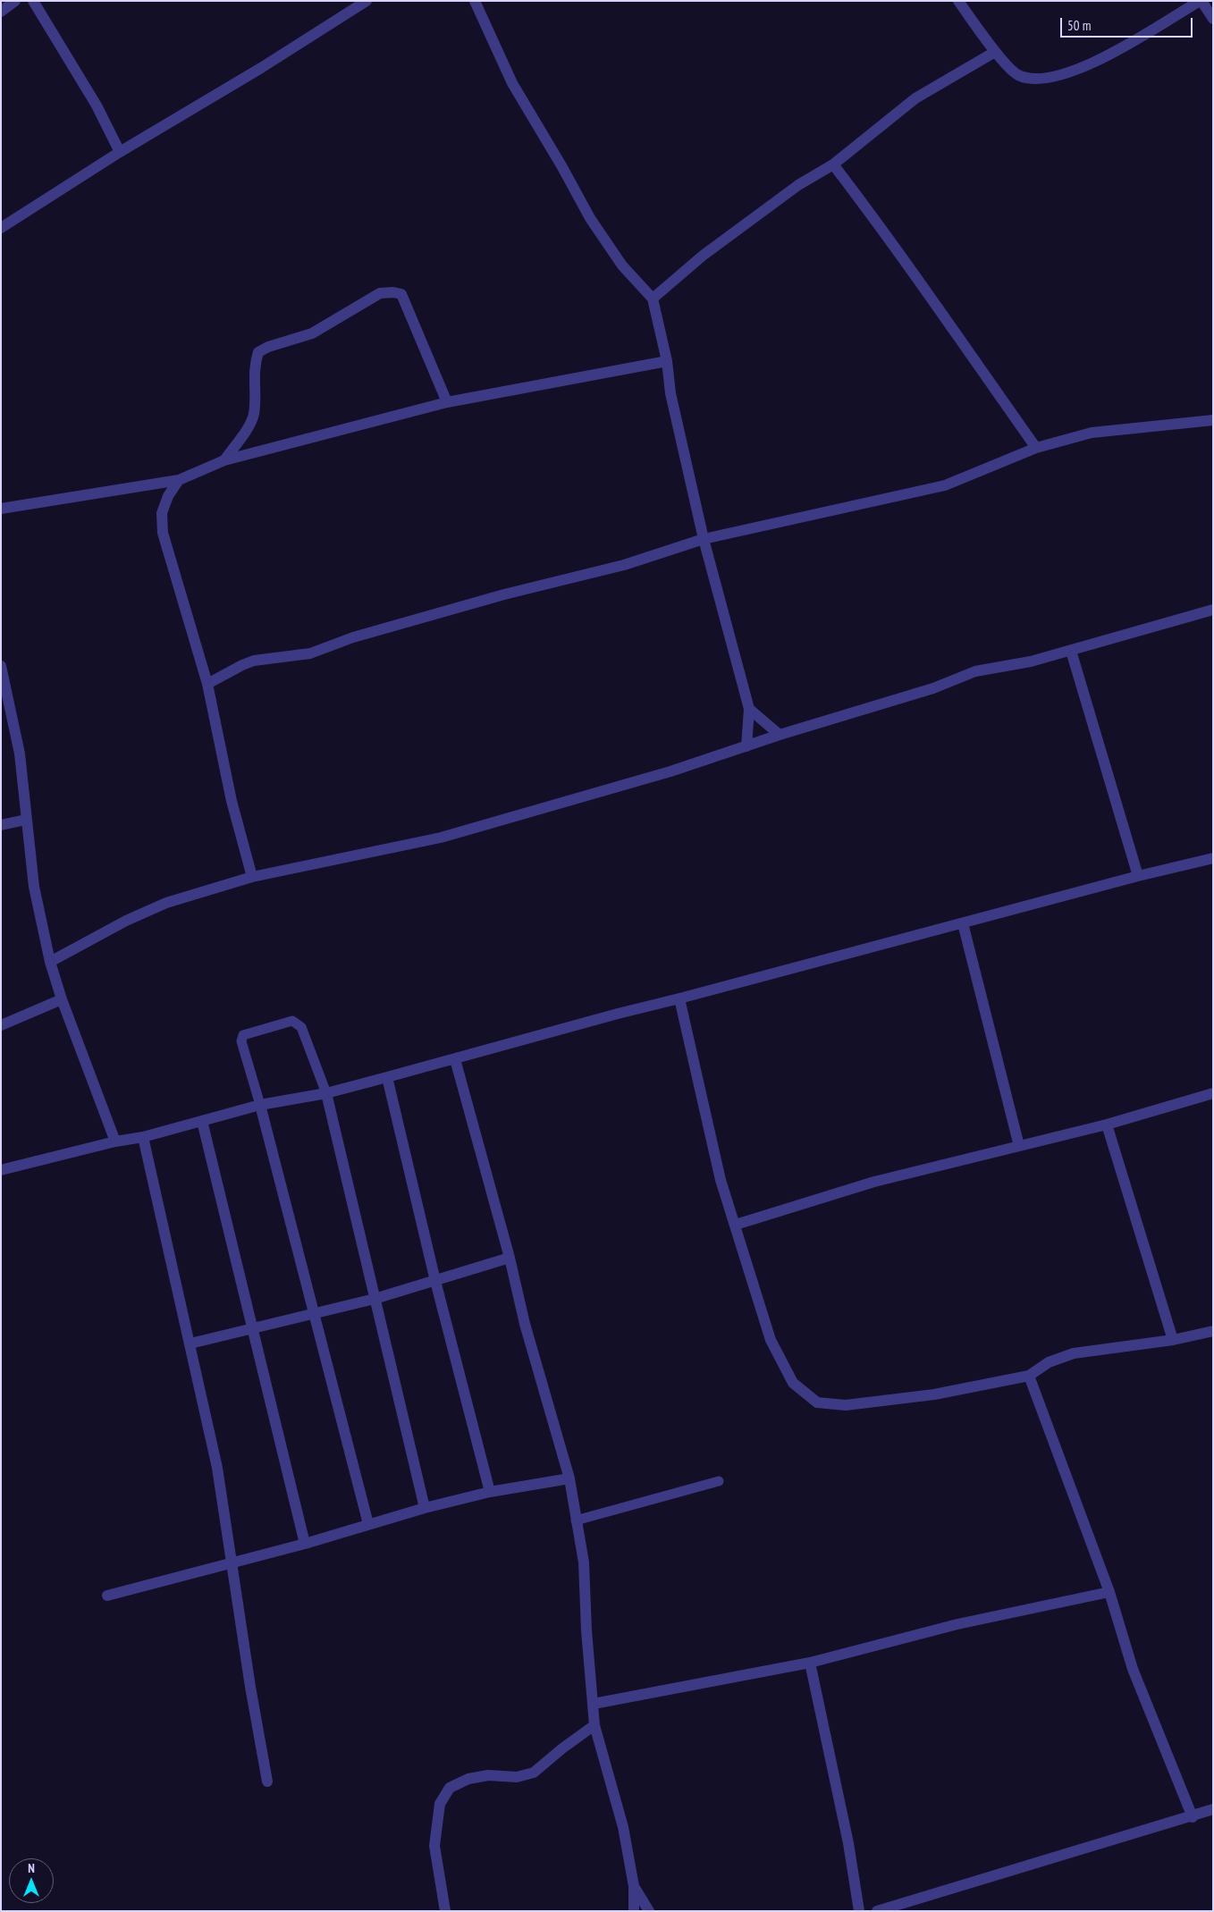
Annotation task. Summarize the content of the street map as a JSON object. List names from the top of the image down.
{
  "scale_bar": "50 m",
  "north": "top"
}
